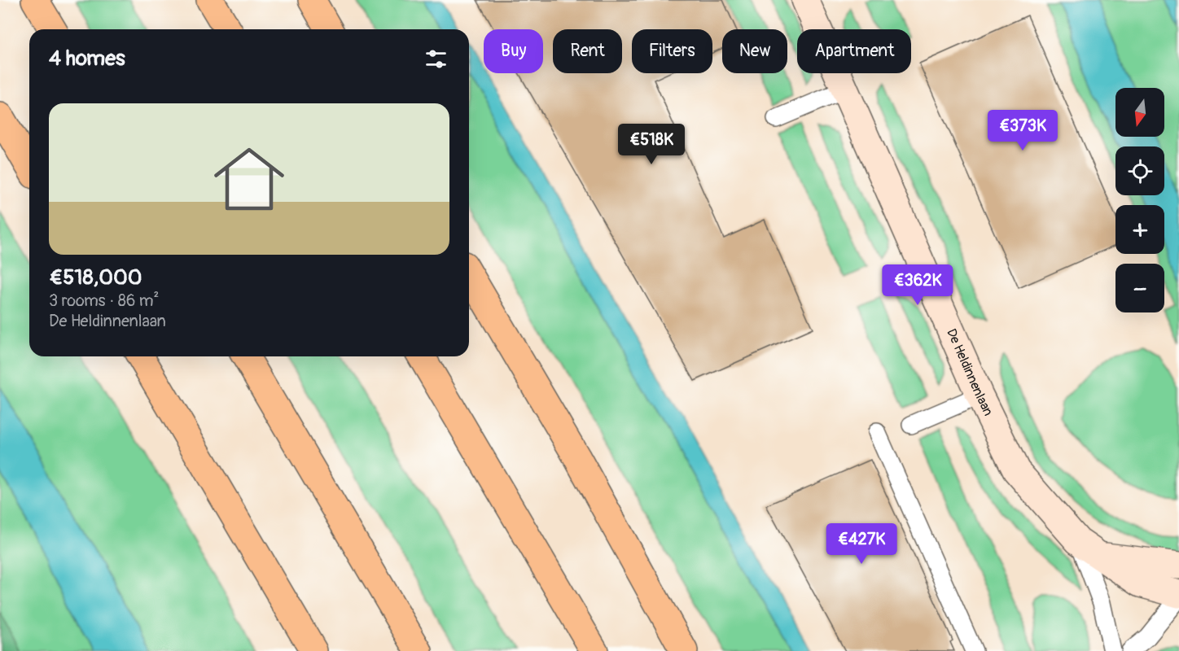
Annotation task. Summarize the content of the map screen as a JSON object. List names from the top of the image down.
{
  "streets": {
    "street": ["De Heldinnenlaan"]
  },
  "north": "bottom",
  "page": {
    "chip": [
      "Buy",
      "Rent",
      "Filters",
      "New",
      "Apartment"
    ],
    "heading": "4 homes",
    "map_buttons": ["+", "−"],
    "list": [
      {
        "name": "€518,000",
        "note": "3 rooms · 86 m² · De Heldinnenlaan"
      }
    ],
    "price": [
      "€373K",
      "€518K",
      "€362K",
      "€427K"
    ]
  }
}
